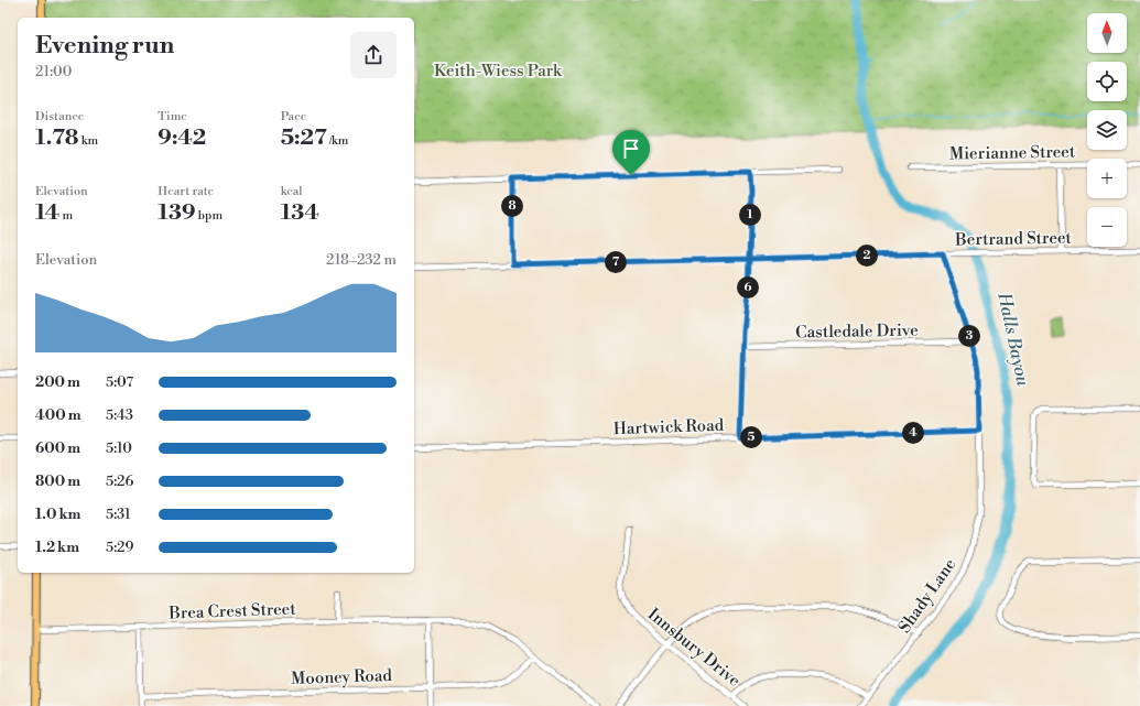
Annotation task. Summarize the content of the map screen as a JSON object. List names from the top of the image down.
{
  "streets": {
    "street": [
      "Mierianne Street",
      "Bertrand Street",
      "Castledale Drive",
      "Hartwick Road",
      "Shady Lane",
      "Brea Crest Street",
      "Innsbury Drive",
      "Mooney Road"
    ]
  },
  "crossings": [
    ["Bertrand Street", "Shady Lane"],
    ["Castledale Drive", "Shady Lane"],
    ["Hartwick Road", "Shady Lane"],
    ["Brea Crest Street", "Mooney Road"]
  ],
  "water": ["Halls Bayou"],
  "parks": ["Keith-Wiess Park"],
  "north": "top",
  "page": {
    "map_buttons": ["+", "−"],
    "heading": ["Evening run", "21:00"],
    "stats": [
      ["Distance", "1.78 km"],
      ["Time", "9:42"],
      ["Pace", "5:27 /km"],
      ["Elevation", "14 m"],
      ["Heart rate", "139 bpm"],
      ["kcal", "134"]
    ],
    "pins": [
      "8",
      "1",
      "2",
      "7",
      "6",
      "3",
      "4",
      "5"
    ],
    "chart": ["Elevation", "218–232 m"],
    "list": [
      {
        "name": "200 m",
        "note": "5:07"
      },
      {
        "name": "400 m",
        "note": "5:43"
      },
      {
        "name": "600 m",
        "note": "5:10"
      },
      {
        "name": "800 m",
        "note": "5:26"
      },
      {
        "name": "1.0 km",
        "note": "5:31"
      },
      {
        "name": "1.2 km",
        "note": "5:29"
      }
    ]
  }
}
